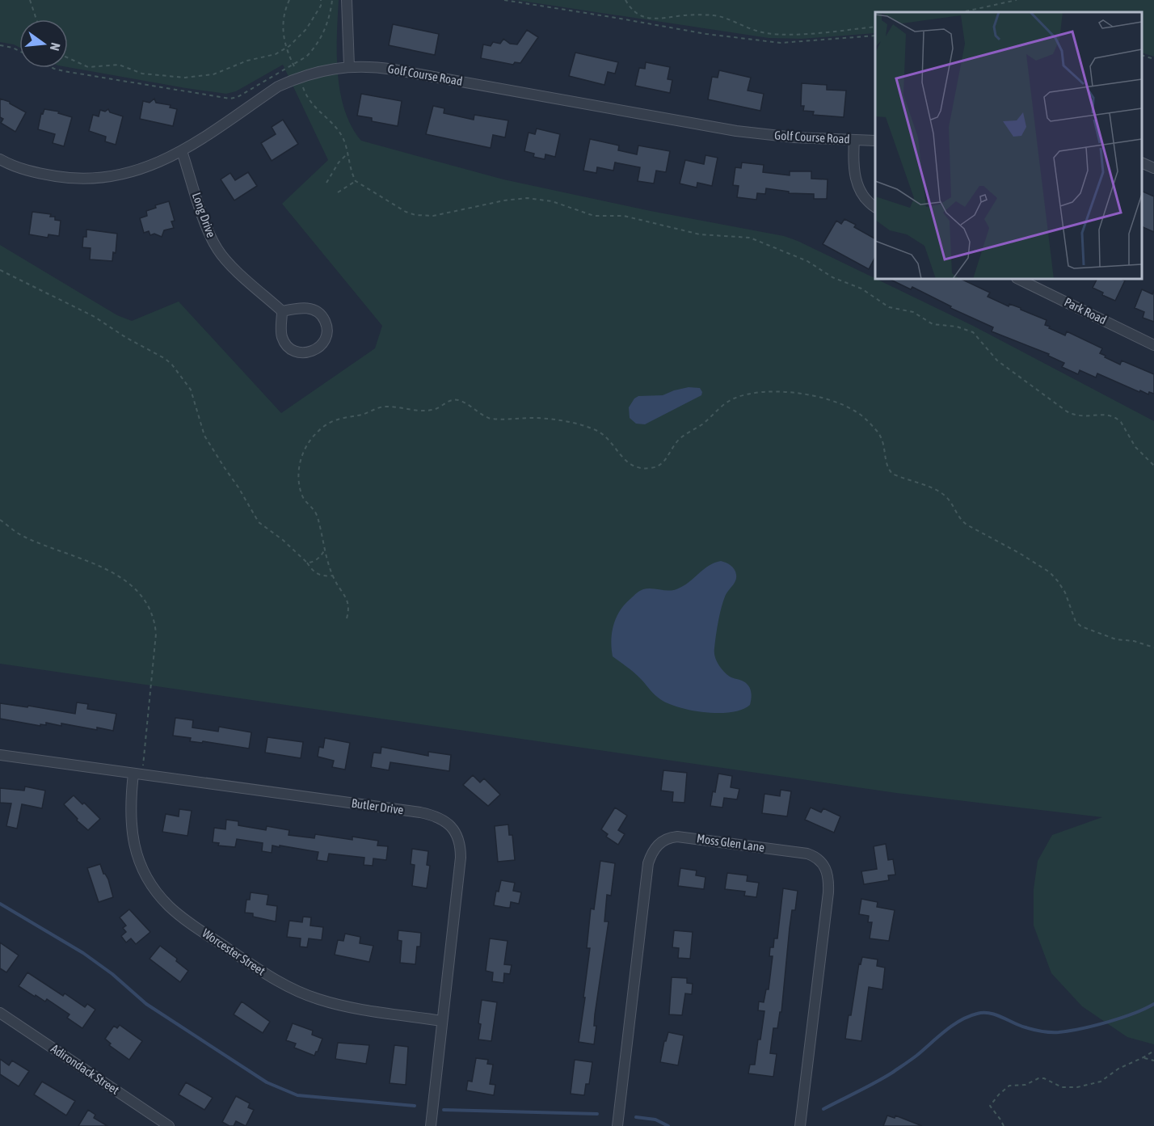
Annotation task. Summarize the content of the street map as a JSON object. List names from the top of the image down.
{
  "streets": {
    "street": [
      "Golf Course Road",
      "Long Drive",
      "Park Road",
      "Butler Drive",
      "Moss Glen Lane",
      "Worcester Street",
      "Adirondack Street"
    ]
  },
  "crossings": [
    ["Golf Course Road", "Long Drive"],
    ["Butler Drive", "Worcester Street"]
  ],
  "north": "right"
}
